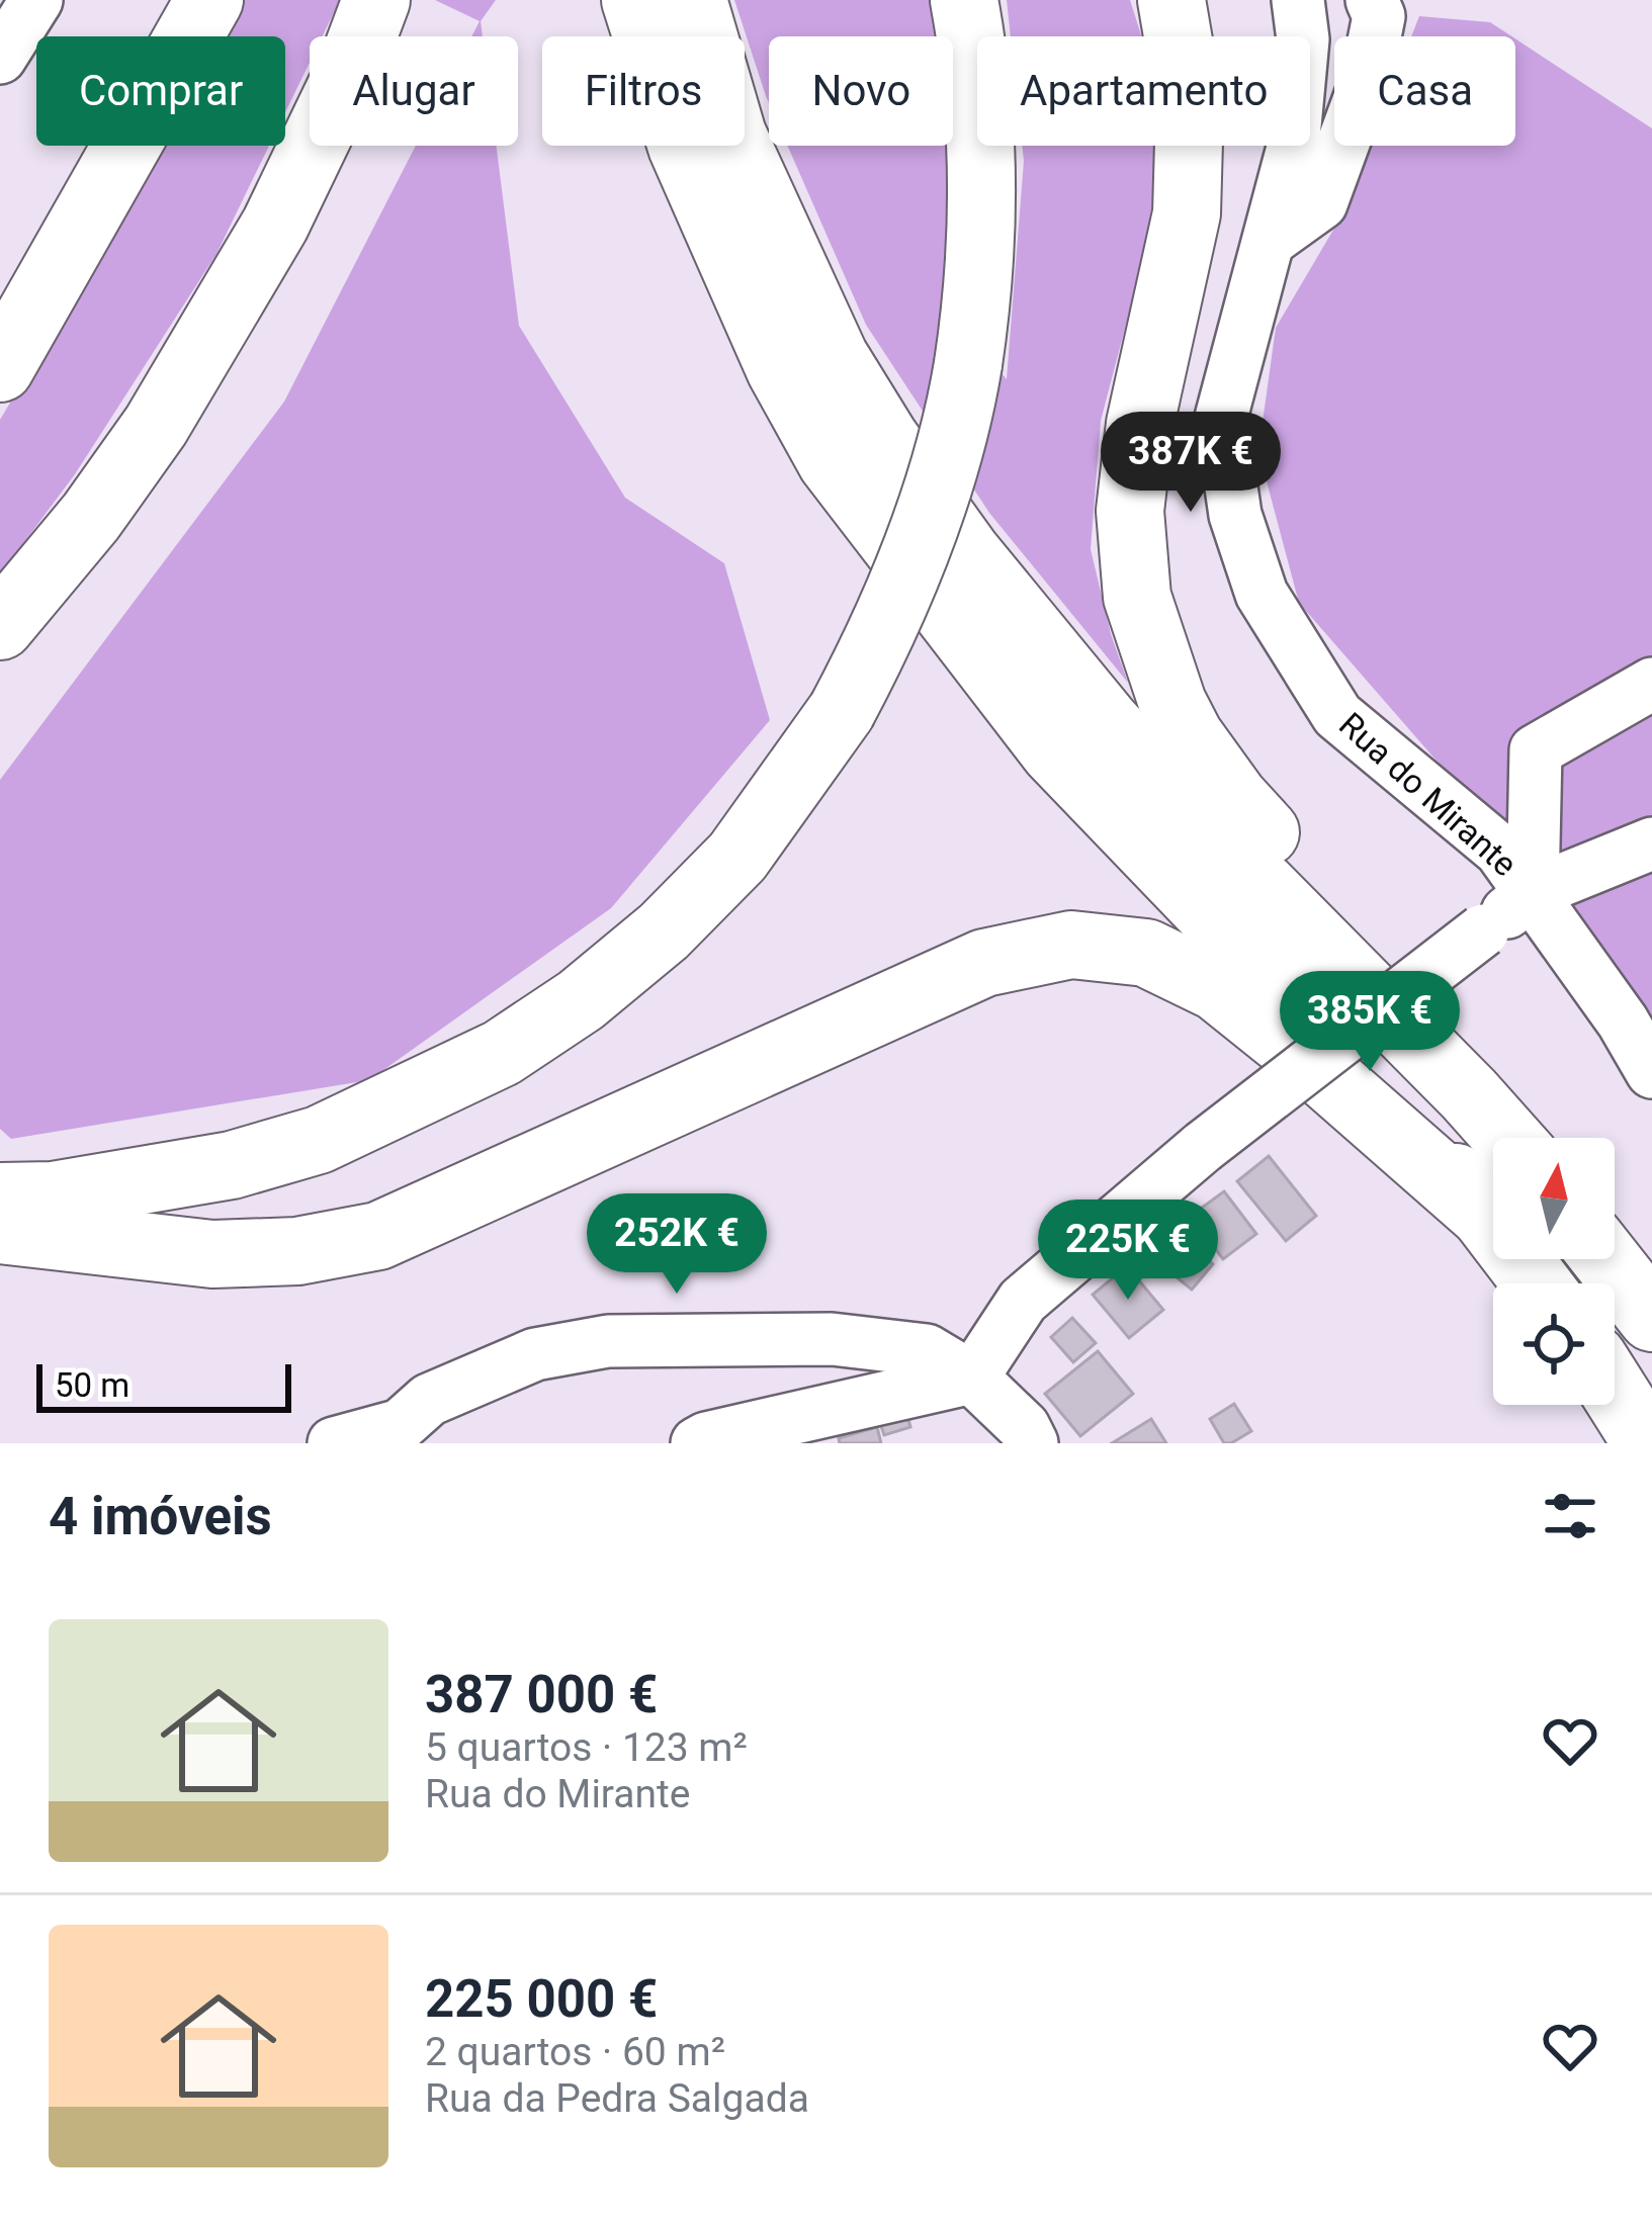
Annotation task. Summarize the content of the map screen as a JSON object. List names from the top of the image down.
{
  "streets": {
    "street": ["Rua do Mirante"]
  },
  "scale_bar": "50 m",
  "north": "top",
  "page": {
    "chip": [
      "Comprar",
      "Alugar",
      "Filtros",
      "Novo",
      "Apartamento",
      "Casa"
    ],
    "price": [
      "387K €",
      "385K €",
      "252K €",
      "225K €"
    ],
    "scale": "50 m",
    "heading": "4 imóveis",
    "list": [
      {
        "name": "387 000 €",
        "note": "5 quartos · 123 m² · Rua do Mirante"
      },
      {
        "name": "225 000 €",
        "note": "2 quartos · 60 m² · Rua da Pedra Salgada"
      }
    ]
  }
}
